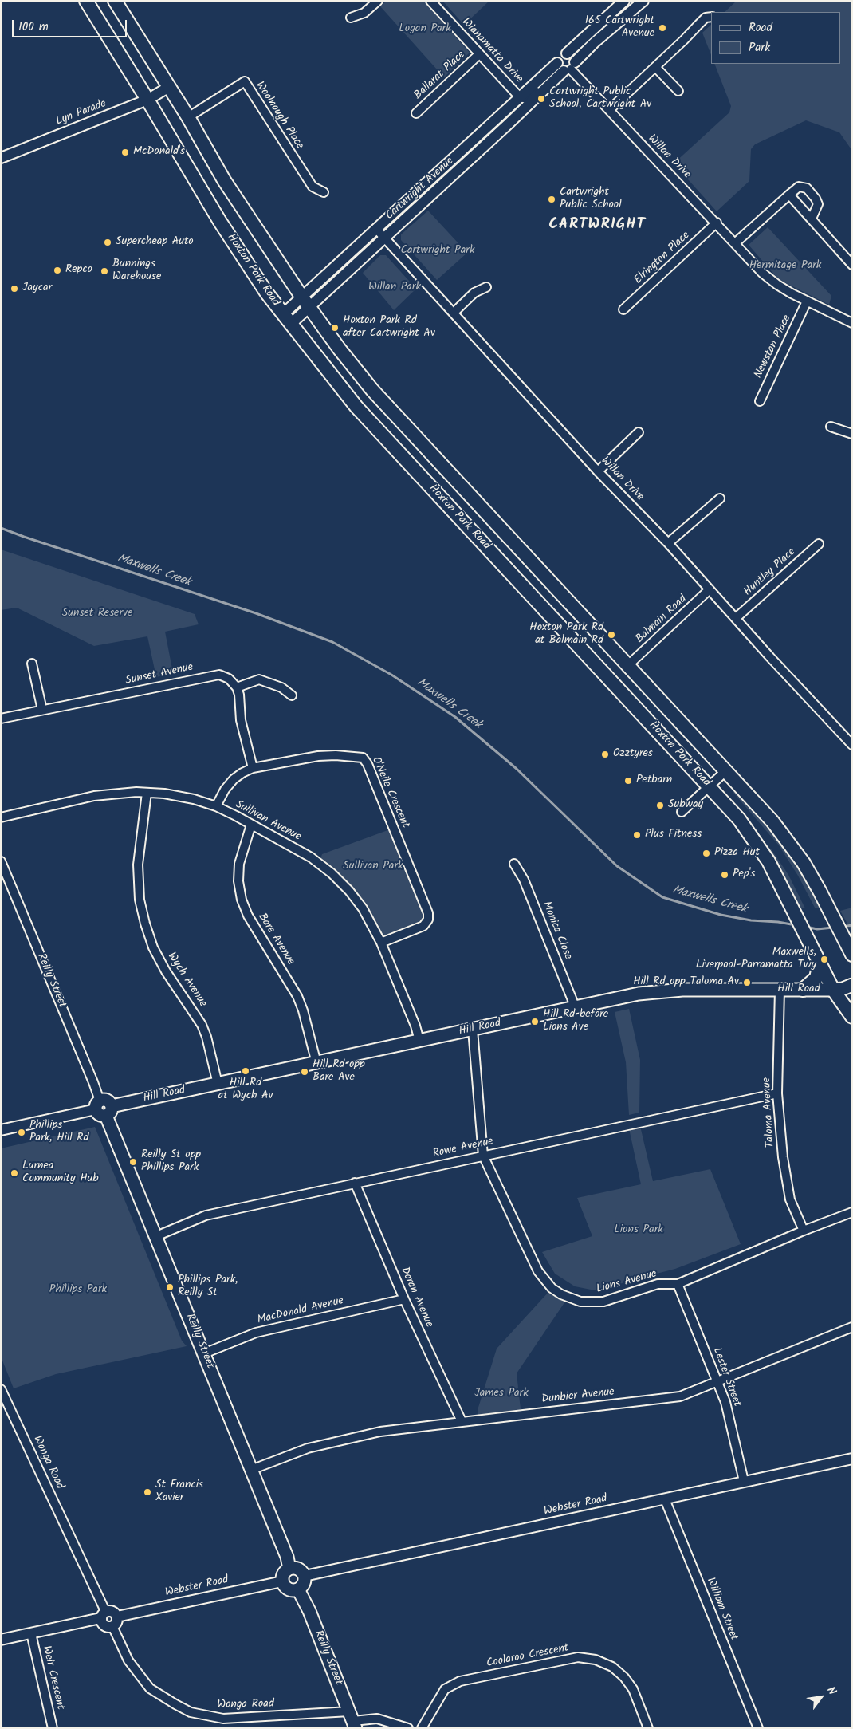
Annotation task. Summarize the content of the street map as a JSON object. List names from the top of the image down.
{
  "streets": {
    "main road": ["Hoxton Park Road", "Reilly Street", "Hill Road"],
    "street": [
      "Wianamatta Drive",
      "Ballarat Place",
      "Lyn Parade",
      "Woolnough Place",
      "Willan Drive",
      "Cartwright Avenue",
      "Elrington Place",
      "Newstan Place",
      "Huntley Place",
      "Balmain Road",
      "Sunset Avenue",
      "O'Neile Crescent",
      "Sullivan Avenue",
      "Monica Close",
      "Bare Avenue",
      "Wych Avenue",
      "Taloma Avenue",
      "Rowe Avenue",
      "Lions Avenue",
      "Doran Avenue",
      "MacDonald Avenue",
      "Lester Street",
      "Dunbier Avenue",
      "Wonga Road",
      "Webster Road",
      "William Street",
      "Coolaroo Crescent",
      "Weir Crescent"
    ]
  },
  "crossings": [
    ["Wianamatta Drive", "Ballarat Place"],
    ["Wianamatta Drive", "Cartwright Avenue"],
    ["Lyn Parade", "Hoxton Park Road"],
    ["Woolnough Place", "Hoxton Park Road"],
    ["Willan Drive", "Cartwright Avenue"],
    ["Willan Drive", "Elrington Place"],
    ["Willan Drive", "Newstan Place"],
    ["Willan Drive", "Huntley Place"],
    ["Willan Drive", "Balmain Road"],
    ["Cartwright Avenue", "Hoxton Park Road"],
    ["Hoxton Park Road", "Balmain Road"],
    ["Hoxton Park Road", "Hill Road"],
    ["O'Neile Crescent", "Sullivan Avenue"],
    ["Sullivan Avenue", "Bare Avenue"],
    ["Sullivan Avenue", "Wych Avenue"],
    ["Sullivan Avenue", "Hill Road"],
    ["Monica Close", "Hill Road"],
    ["Bare Avenue", "Hill Road"],
    ["Wych Avenue", "Hill Road"],
    ["Reilly Street", "Hill Road"],
    ["Reilly Street", "Rowe Avenue"],
    ["Reilly Street", "MacDonald Avenue"],
    ["Reilly Street", "Dunbier Avenue"],
    ["Reilly Street", "Wonga Road"],
    ["Reilly Street", "Webster Road"],
    ["Hill Road", "Taloma Avenue"],
    ["Hill Road", "Lions Avenue"],
    ["Taloma Avenue", "Rowe Avenue"],
    ["Taloma Avenue", "Lions Avenue"],
    ["Rowe Avenue", "Lions Avenue"],
    ["Rowe Avenue", "Doran Avenue"],
    ["Lions Avenue", "Lester Street"],
    ["Doran Avenue", "MacDonald Avenue"],
    ["Doran Avenue", "Dunbier Avenue"],
    ["Lester Street", "Dunbier Avenue"],
    ["Lester Street", "Webster Road"],
    ["Wonga Road", "Webster Road"],
    ["Webster Road", "William Street"]
  ],
  "districts": ["CARTWRIGHT"],
  "water": ["Maxwells Creek"],
  "parks": [
    "Logan Park",
    "Cartwright Park",
    "Hermitage Park",
    "Willan Park",
    "Sunset Reserve",
    "Sullivan Park",
    "Lions Park",
    "Phillips Park",
    "James Park"
  ],
  "places": [
    "165 Cartwright Avenue",
    "Cartwright Public School, Cartwright Av",
    "McDonald's",
    "Cartwright Public School",
    "Supercheap Auto",
    "Repco",
    "Bunnings Warehouse",
    "Jaycar",
    "Hoxton Park Rd after Cartwright Av",
    "Hoxton Park Rd at Balmain Rd",
    "Ozztyres",
    "Petbarn",
    "Subway",
    "Plus Fitness",
    "Pizza Hut",
    "Pep's",
    "Maxwells, Liverpool-Parramatta Twy",
    "Hill Rd opp Taloma Av",
    "Hill Rd before Lions Ave",
    "Hill Rd at Wych Av",
    "Hill Rd opp Bare Ave",
    "Phillips Park, Hill Rd",
    "Reilly St opp Phillips Park",
    "Lurnea Community Hub",
    "Phillips Park, Reilly St",
    "St Francis Xavier"
  ],
  "legend": ["Road", "Park"],
  "scale_bar": "100 m",
  "north": "top right"
}
